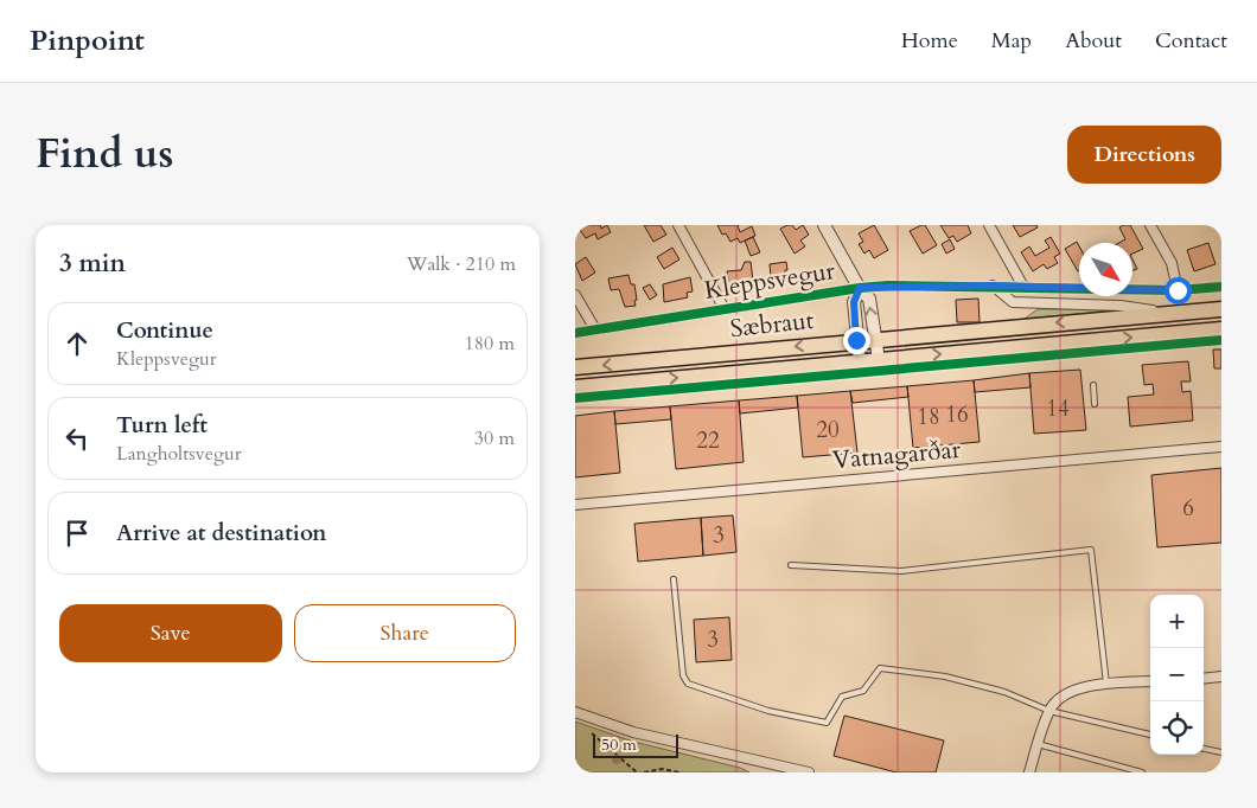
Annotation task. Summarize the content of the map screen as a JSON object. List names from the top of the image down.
{
  "streets": {
    "main road": ["Sæbraut"],
    "street": ["Kleppsvegur", "Vatnagarðar"]
  },
  "house_numbers": [
    "14",
    "16",
    "18",
    "20",
    "22",
    "6",
    "3",
    "3"
  ],
  "scale_bar": "50 m",
  "north": "bottom right",
  "page": {
    "header": "Pinpoint",
    "nav": [
      "Home",
      "Map",
      "About",
      "Contact"
    ],
    "title": "Find us",
    "buttons": [
      "Directions",
      ["Save", "Share"]
    ],
    "heading": ["3 min", "Walk · 210 m"],
    "list": [
      ["Continue", "Kleppsvegur", "180 m"],
      ["Turn left", "Langholtsvegur", "30 m"],
      "Arrive at destination"
    ],
    "map_buttons": ["+", "−"],
    "scale": "50 m"
  }
}
